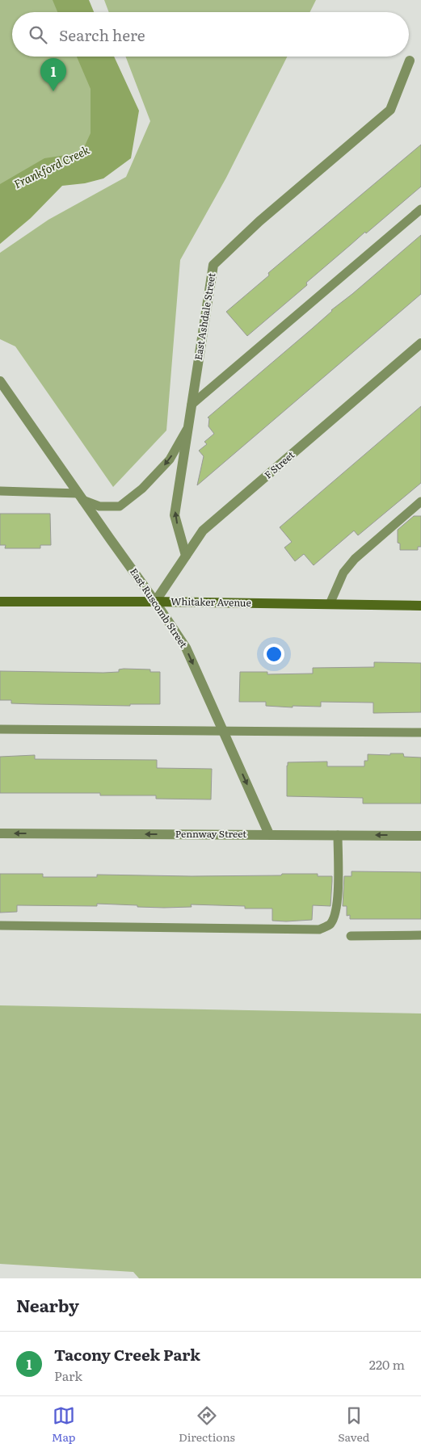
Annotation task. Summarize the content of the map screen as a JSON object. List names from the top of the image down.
{
  "streets": {
    "main road": ["Whitaker Avenue"],
    "street": [
      "East Ashdale Street",
      "F Street",
      "East Ruscomb Street",
      "Pennway Street"
    ]
  },
  "crossings": [
    ["East Ashdale Street", "F Street"],
    ["F Street", "Whitaker Avenue"],
    ["F Street", "East Ruscomb Street"],
    ["Whitaker Avenue", "East Ruscomb Street"],
    ["East Ruscomb Street", "Pennway Street"]
  ],
  "one_way": ["East Ruscomb Street", "Pennway Street"],
  "water": ["Frankford Creek"],
  "page": {
    "search": "Search here",
    "pins": "1",
    "heading": "Nearby",
    "list": [
      {
        "mark": "1",
        "name": "Tacony Creek Park",
        "note": "Park",
        "value": "220 m"
      }
    ],
    "nav": ["Map", "Directions", "Saved"]
  }
}
